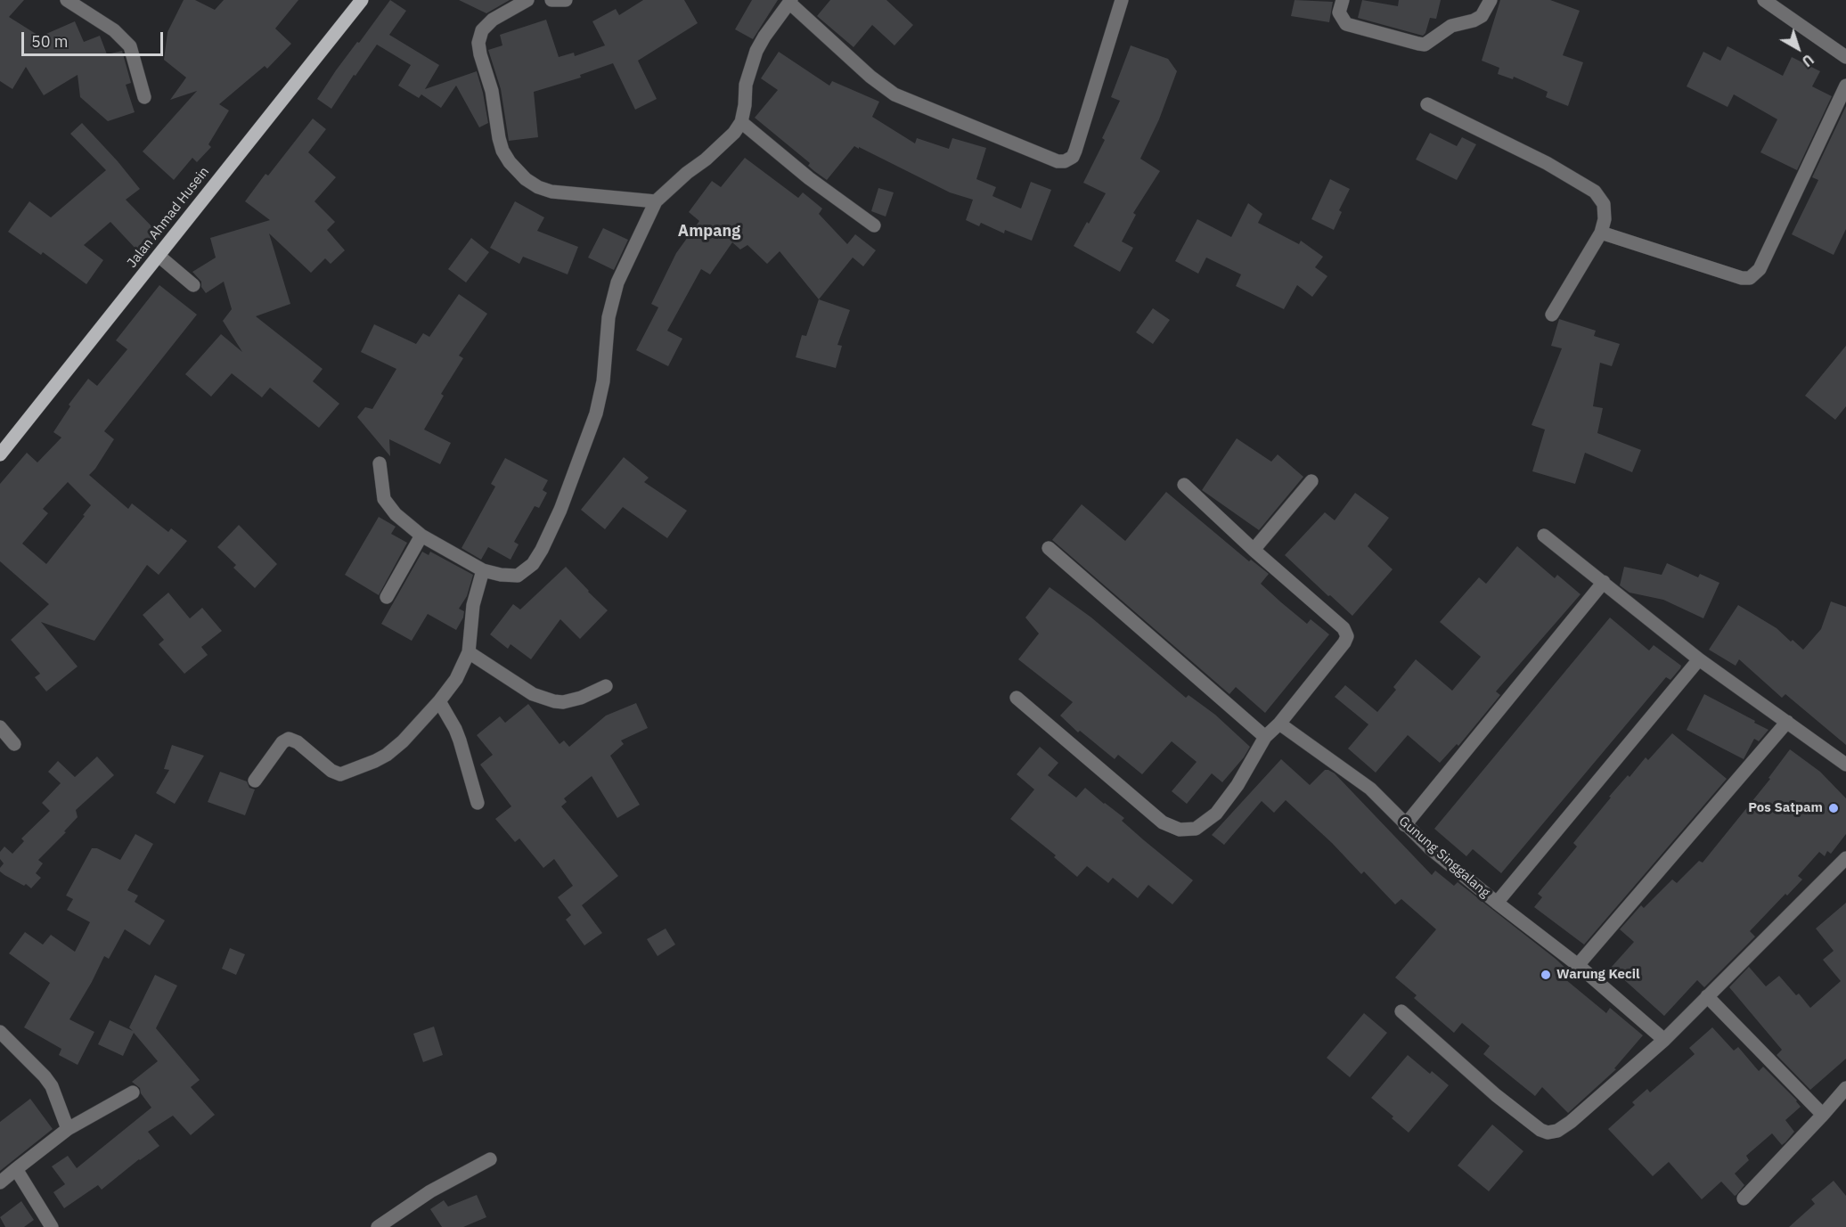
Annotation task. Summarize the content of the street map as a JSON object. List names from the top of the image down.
{
  "streets": {
    "main road": ["Jalan Ahmad Husein"],
    "street": ["Gunung Singgalang"]
  },
  "districts": ["Ampang"],
  "places": ["Pos Satpam", "Warung Kecil"],
  "scale_bar": "50 m",
  "north": "bottom right"
}
